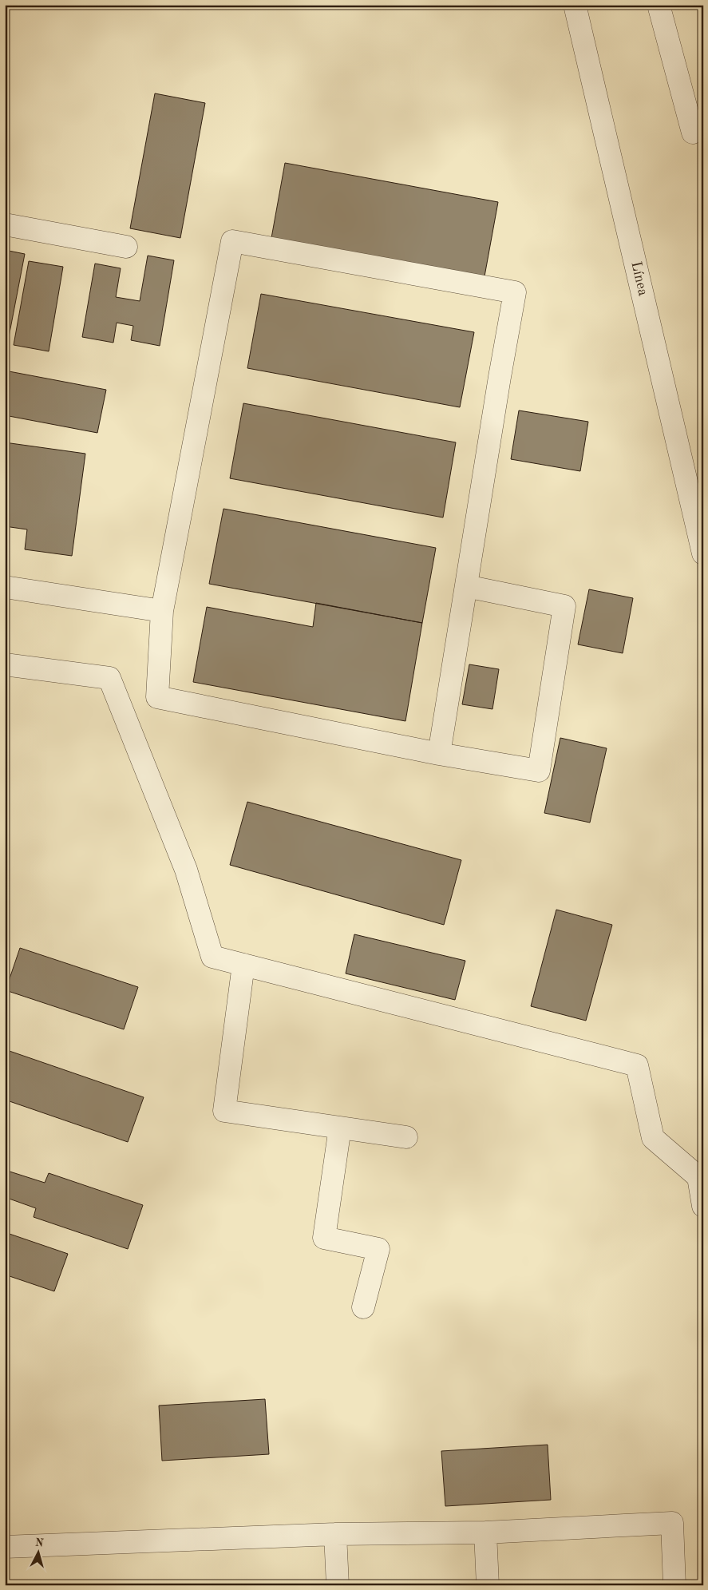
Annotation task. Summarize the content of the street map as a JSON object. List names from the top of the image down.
{
  "streets": {
    "street": ["Línea"]
  },
  "north": "top"
}
